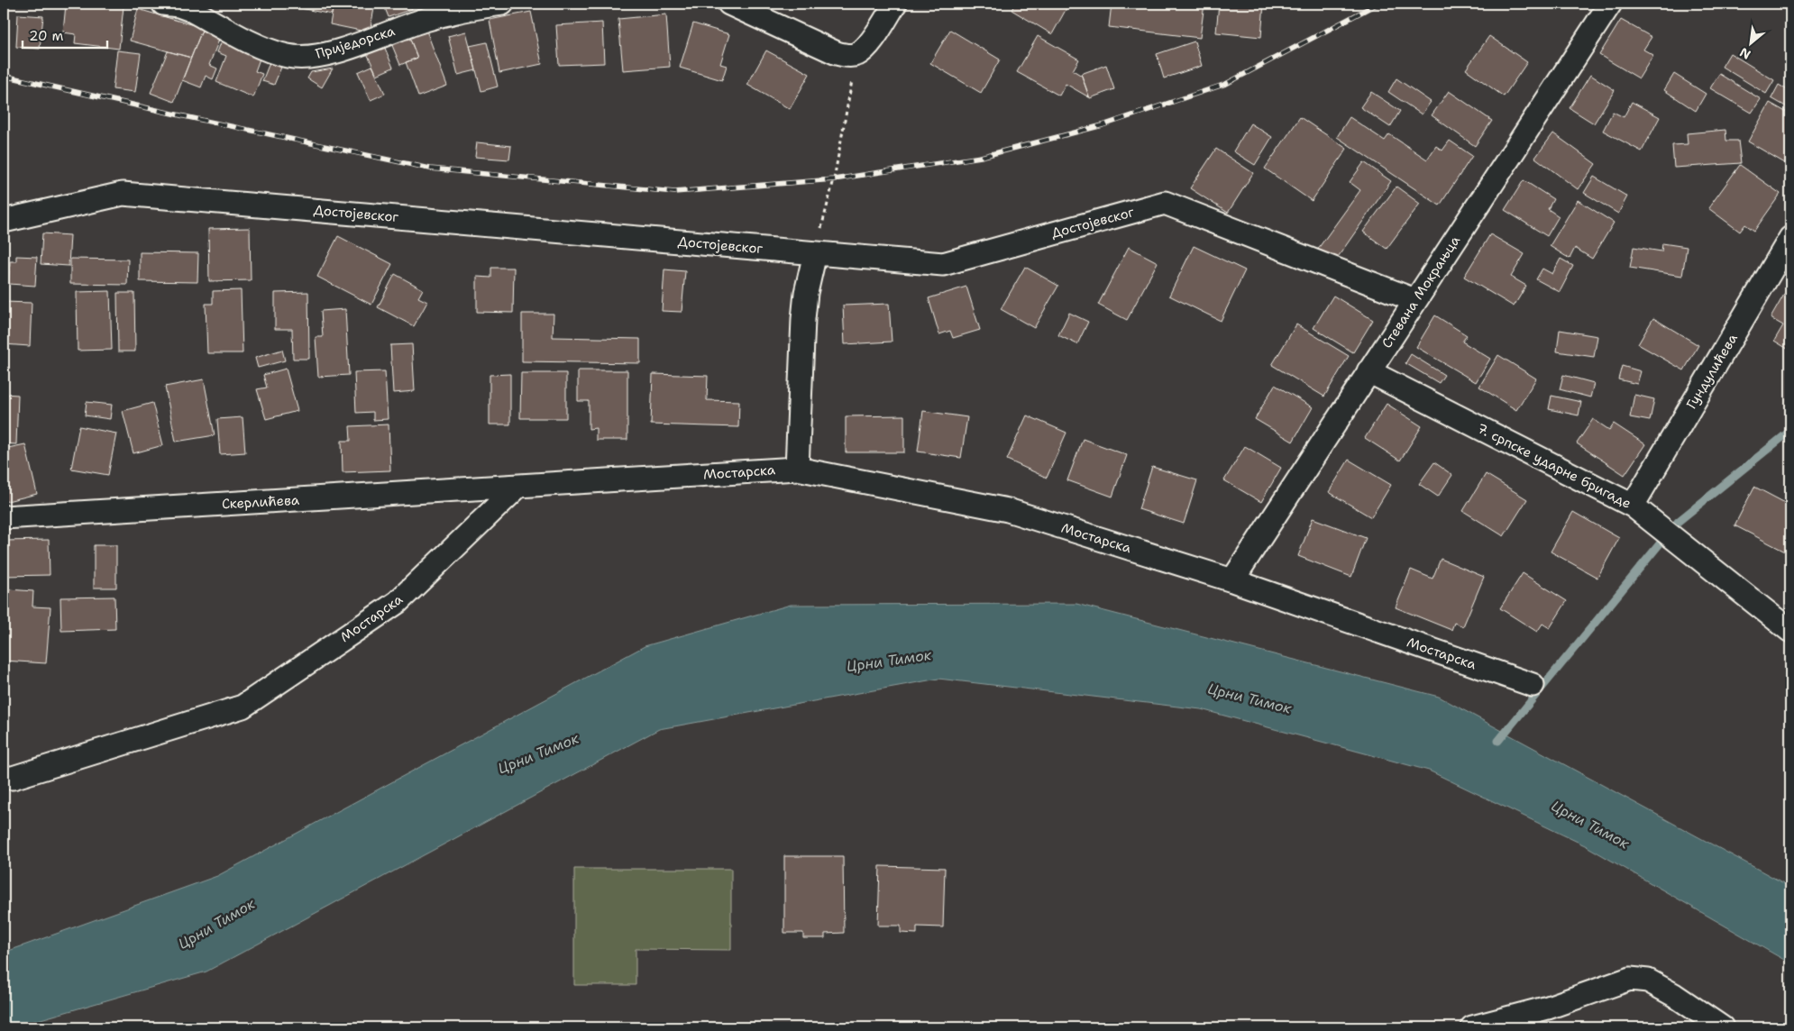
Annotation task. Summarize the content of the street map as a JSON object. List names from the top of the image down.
{
  "streets": {
    "street": [
      "Приједорска",
      "Достојевског",
      "Стевана Мокрањца",
      "Гундулићева",
      "7. српске ударне бригаде",
      "Мостарска",
      "Скерлићева"
    ]
  },
  "crossings": [
    ["Достојевског", "Стевана Мокрањца"],
    ["Стевана Мокрањца", "7. српске ударне бригаде"],
    ["Стевана Мокрањца", "Мостарска"],
    ["Гундулићева", "7. српске ударне бригаде"],
    ["Мостарска", "Скерлићева"]
  ],
  "water": ["Црни Тимок"],
  "scale_bar": "20 m",
  "north": "bottom left"
}
